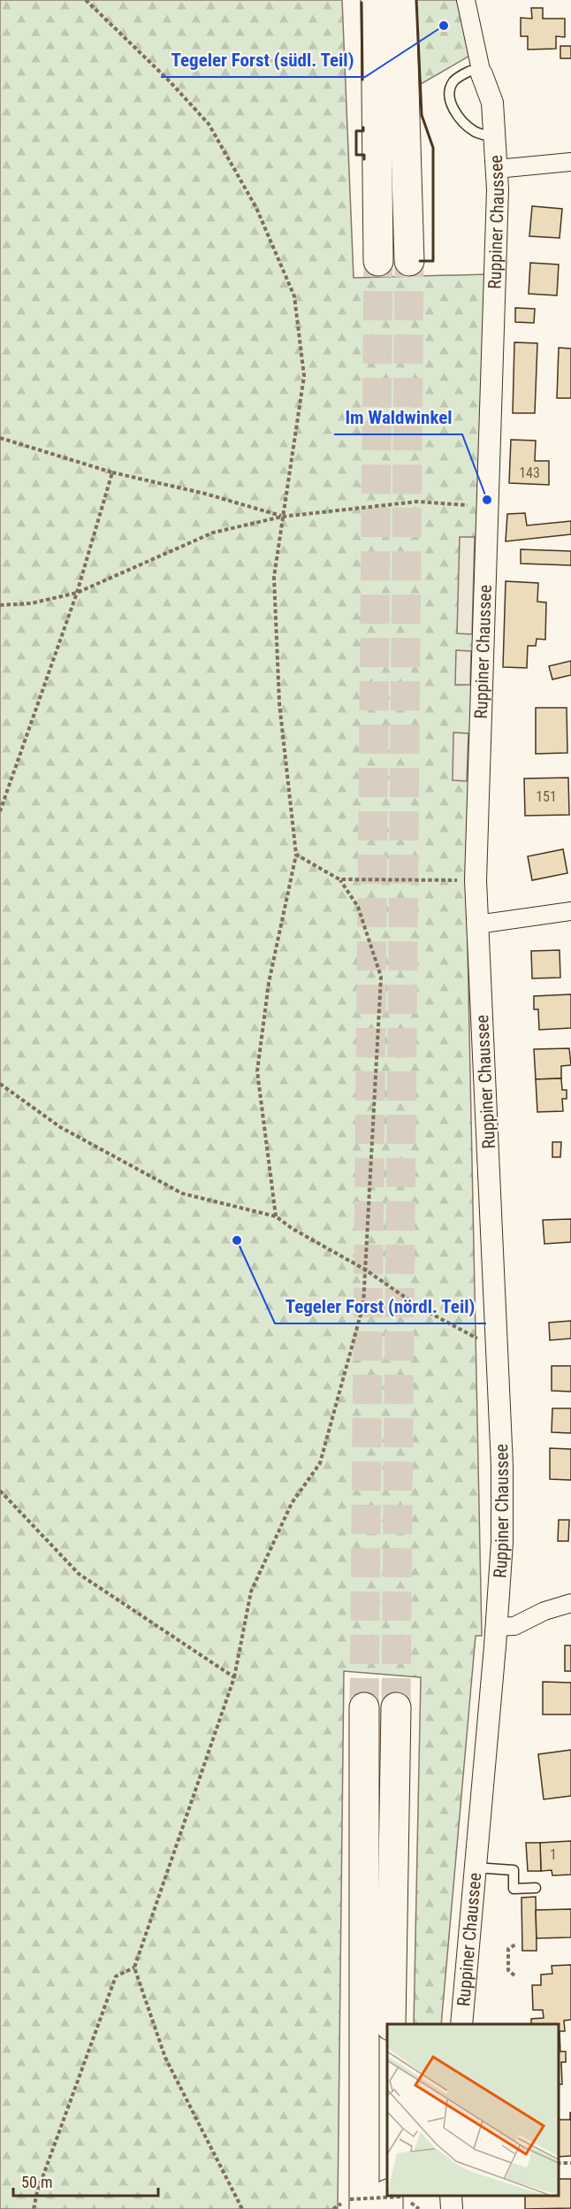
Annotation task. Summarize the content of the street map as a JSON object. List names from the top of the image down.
{
  "streets": {
    "street": ["Ruppiner Chaussee"]
  },
  "places": ["Tegeler Forst (südl. Teil)", "Im Waldwinkel", "Tegeler Forst (nördl. Teil)"],
  "house_numbers": ["143", "151", "1"],
  "scale_bar": "50 m"
}
